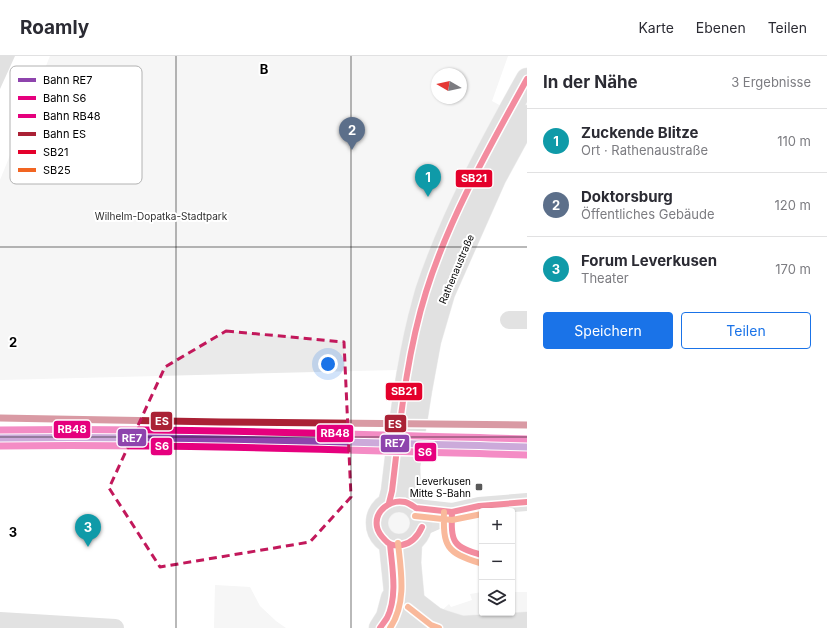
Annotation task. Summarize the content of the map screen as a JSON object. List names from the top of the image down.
{
  "streets": {
    "main road": ["Rathenaustraße"]
  },
  "parks": ["Wilhelm-Dopatka-Stadtpark"],
  "places": {
    "transit": ["Leverkusen Mitte S-Bahn"]
  },
  "lines": [
    "transit line SB21",
    "rail line ES",
    "rail line RB48",
    "rail line RE7",
    "rail line S6",
    "transit line SB25"
  ],
  "legend": [
    "Bahn RE7",
    "Bahn S6",
    "Bahn RB48",
    "Bahn ES",
    "SB21",
    "SB25"
  ],
  "north": "left",
  "page": {
    "header": "Roamly",
    "nav": ["Karte", "Ebenen", "Teilen"],
    "heading": ["In der Nähe", "3 Ergebnisse"],
    "list": [
      {
        "mark": "1",
        "name": "Zuckende Blitze",
        "note": "Ort · Rathenaustraße",
        "value": "110 m"
      },
      {
        "mark": "2",
        "name": "Doktorsburg",
        "note": "Öffentliches Gebäude",
        "value": "120 m"
      },
      {
        "mark": "3",
        "name": "Forum Leverkusen",
        "note": "Theater",
        "value": "170 m"
      }
    ],
    "pins": ["2", "1", "3"],
    "buttons": ["Speichern", "Teilen"],
    "map_buttons": ["+", "−"]
  },
  "grid": {
    "columns": ["B"],
    "rows": ["2", "3"]
  }
}
